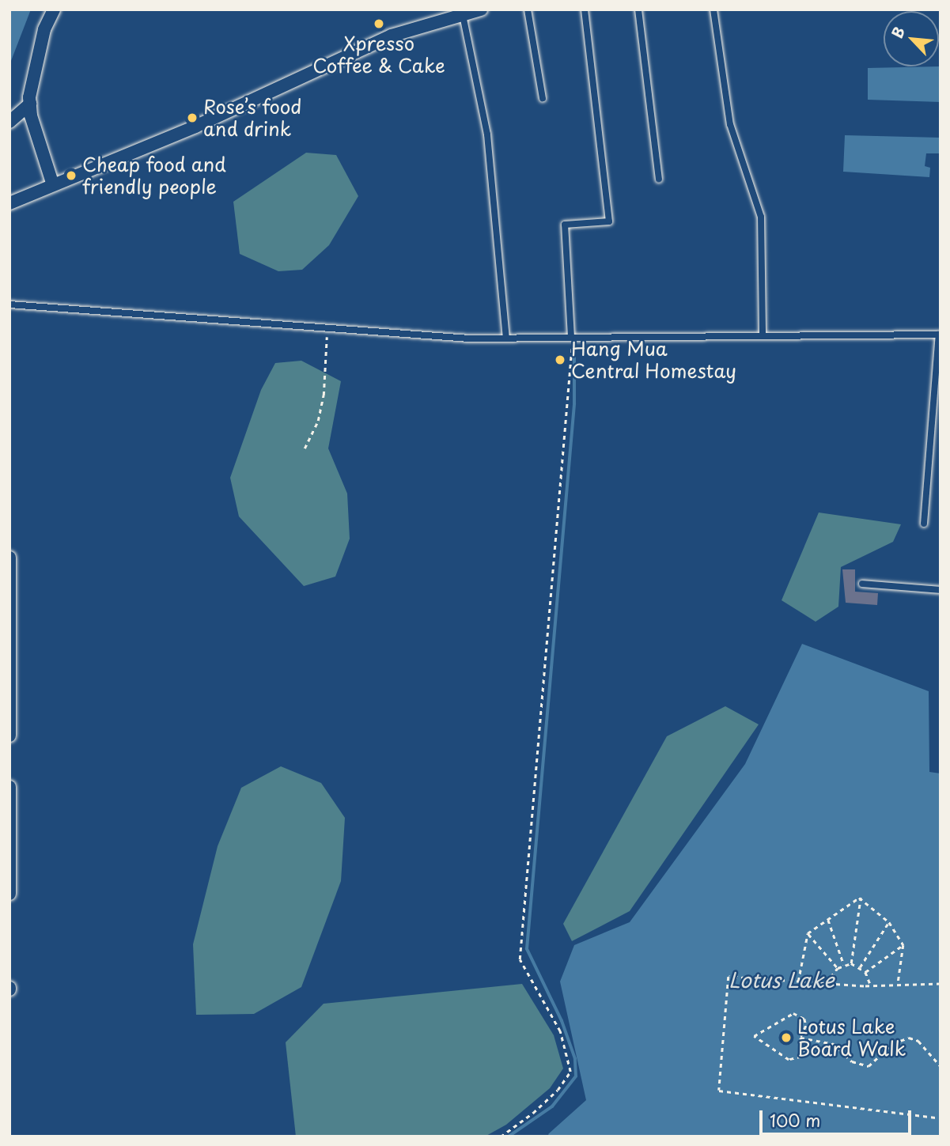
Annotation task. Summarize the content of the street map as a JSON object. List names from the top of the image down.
{
  "water": ["Lotus Lake"],
  "places": [
    "Xpresso Coffee & Cake",
    "Rose’s food and drink",
    "Cheap food and friendly people",
    "Hang Mua Central Homestay",
    "Lotus Lake Board Walk"
  ],
  "scale_bar": "100 m",
  "north": "top left"
}
